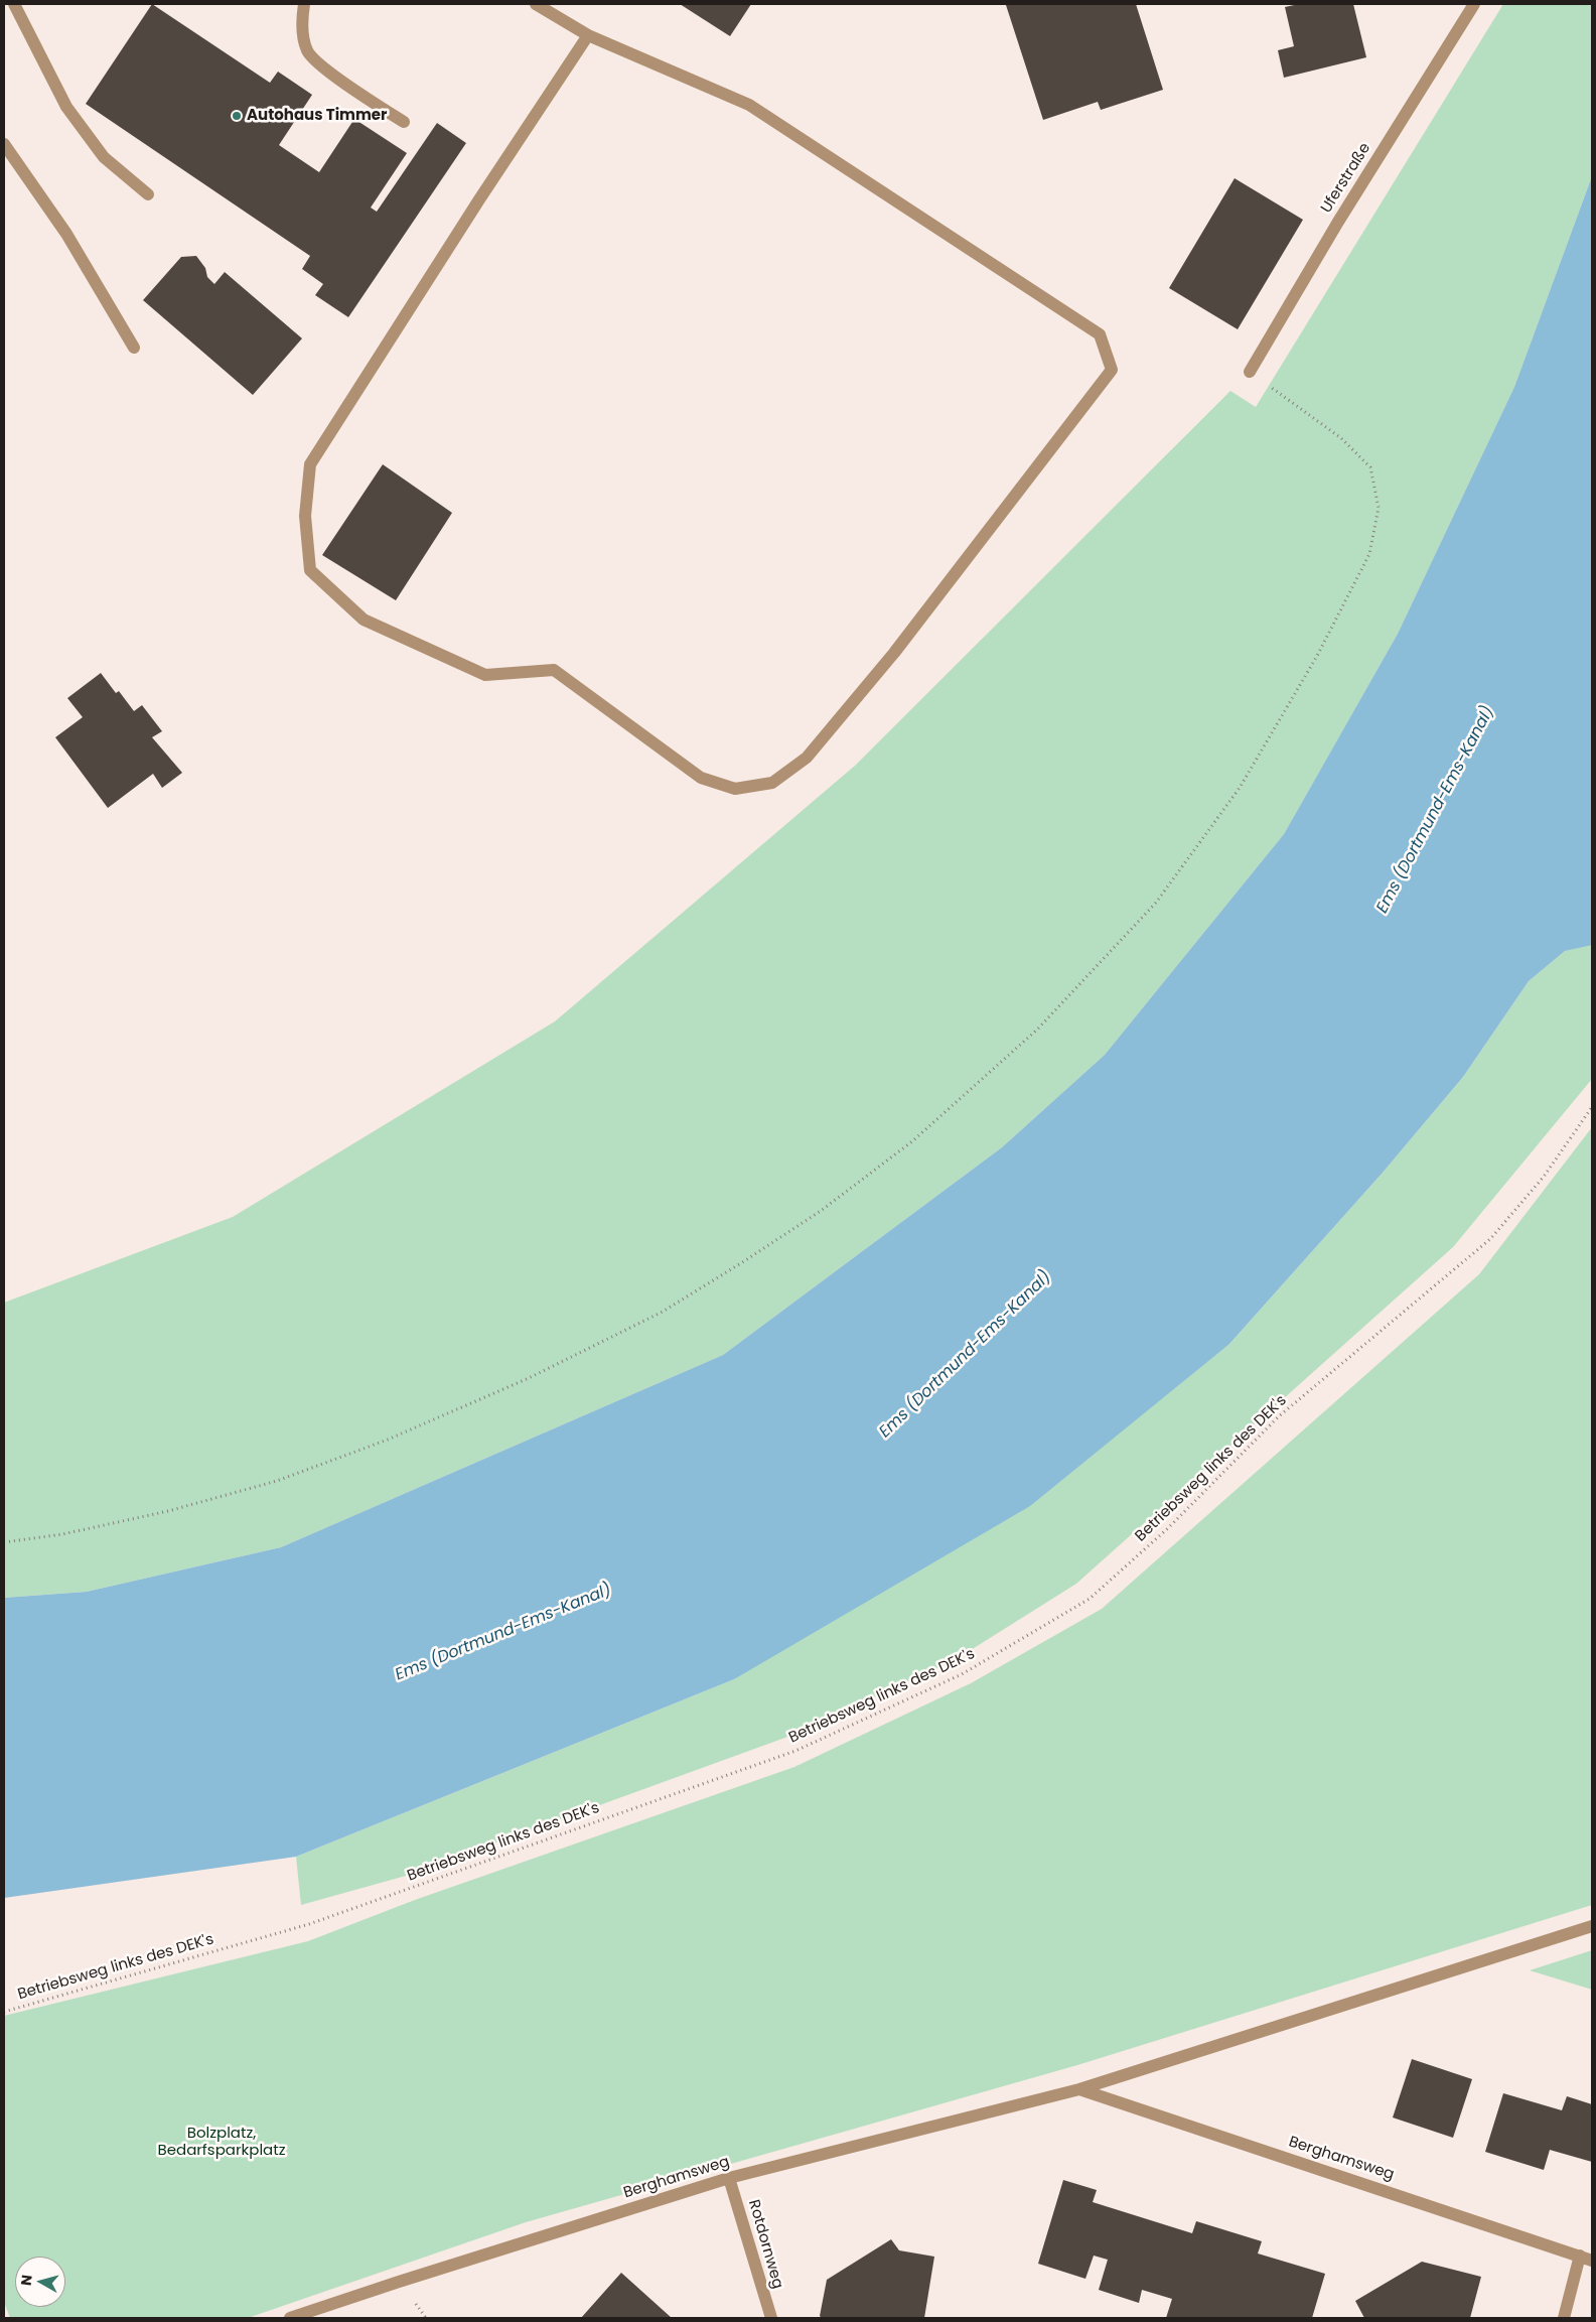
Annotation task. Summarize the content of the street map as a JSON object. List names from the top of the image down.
{
  "streets": {
    "street": ["Uferstraße", "Berghamsweg", "Rotdornweg"],
    "path": ["Betriebsweg links des DEK's"]
  },
  "crossings": [
    ["Berghamsweg", "Rotdornweg"]
  ],
  "water": ["Ems (Dortmund-Ems-Kanal)"],
  "parks": ["Bolzplatz, Bedarfsparkplatz"],
  "places": ["Autohaus Timmer"],
  "north": "left"
}
